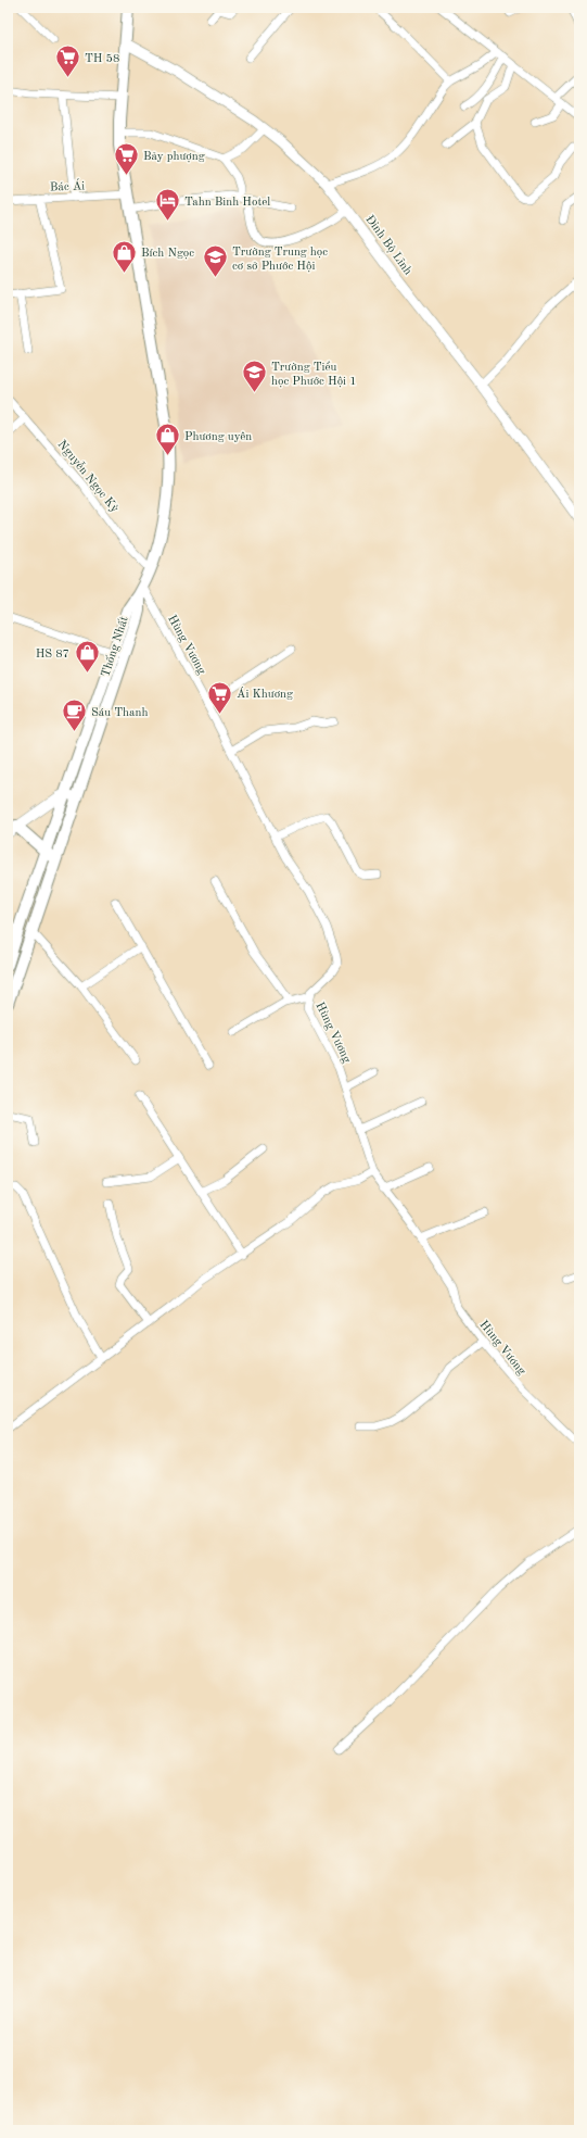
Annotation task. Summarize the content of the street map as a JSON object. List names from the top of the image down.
{
  "streets": {
    "main road": ["Thống Nhất"],
    "street": [
      "Bác Ái",
      "Đinh Bộ Lĩnh",
      "Nguyễn Ngọc Kỳ",
      "Hùng Vương"
    ]
  },
  "crossings": [
    ["Hùng Vương", "Thống Nhất"]
  ],
  "places": {
    "supermarket": ["TH 58", "Bảy phượng", "Ái Khương"],
    "hotel": ["Tahn Binh Hotel"],
    "shop": ["Bích Ngọc", "Phương uyên", "HS 87"],
    "school or university": ["Trường Trung học cơ sở Phước Hội", "Trường Tiểu học Phước Hội 1"],
    "cafe": ["Sáu Thanh"]
  }
}
